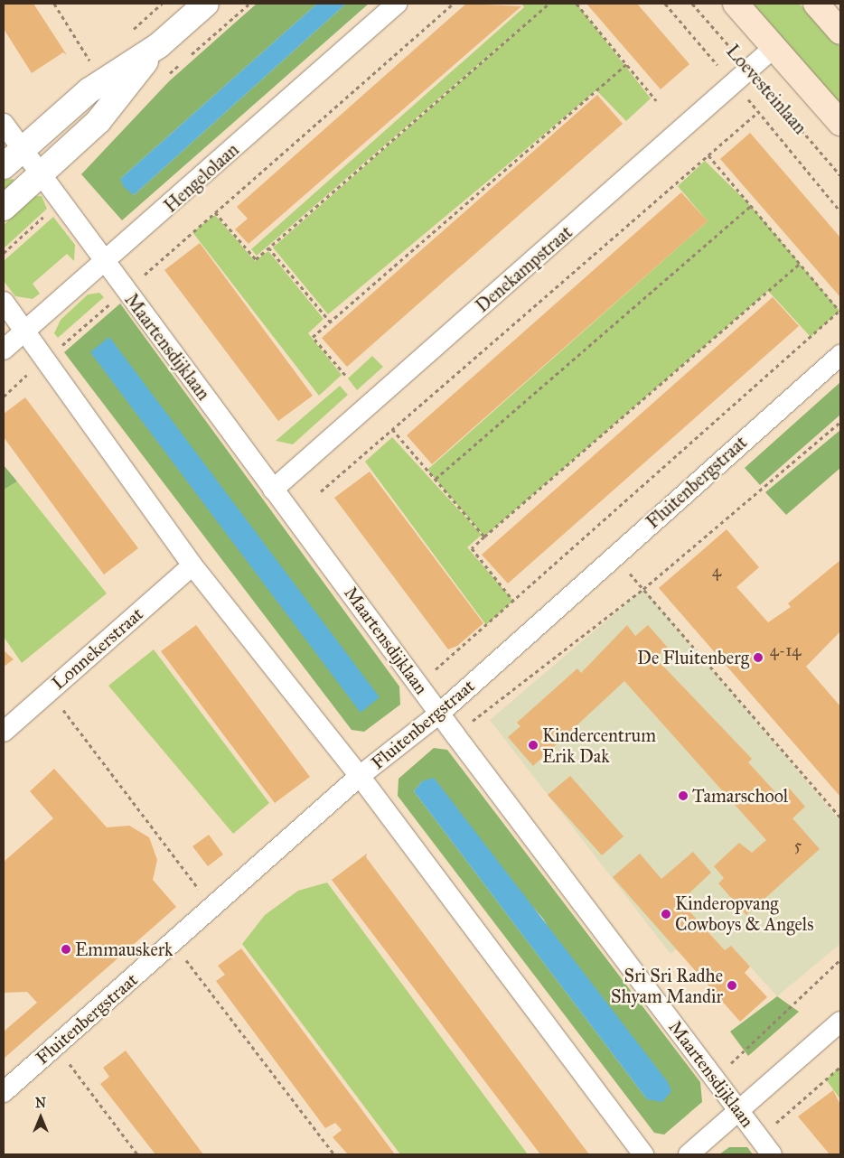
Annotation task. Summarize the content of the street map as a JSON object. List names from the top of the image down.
{
  "streets": {
    "main road": ["Loevesteinlaan"],
    "street": [
      "Hengelolaan",
      "Denekampstraat",
      "Maartensdijklaan",
      "Fluitenbergstraat",
      "Lonnekerstraat"
    ]
  },
  "crossings": [
    ["Loevesteinlaan", "Denekampstraat"],
    ["Hengelolaan", "Maartensdijklaan"],
    ["Denekampstraat", "Maartensdijklaan"],
    ["Maartensdijklaan", "Fluitenbergstraat"]
  ],
  "places": [
    "De Fluitenberg",
    "Kindercentrum Erik Dak",
    "Tamarschool",
    "Kinderopvang Cowboys & Angels",
    "Emmauskerk",
    "Sri Sri Radhe Shyam Mandir"
  ],
  "house_numbers": ["4", "4-14", "5"],
  "north": "top"
}
